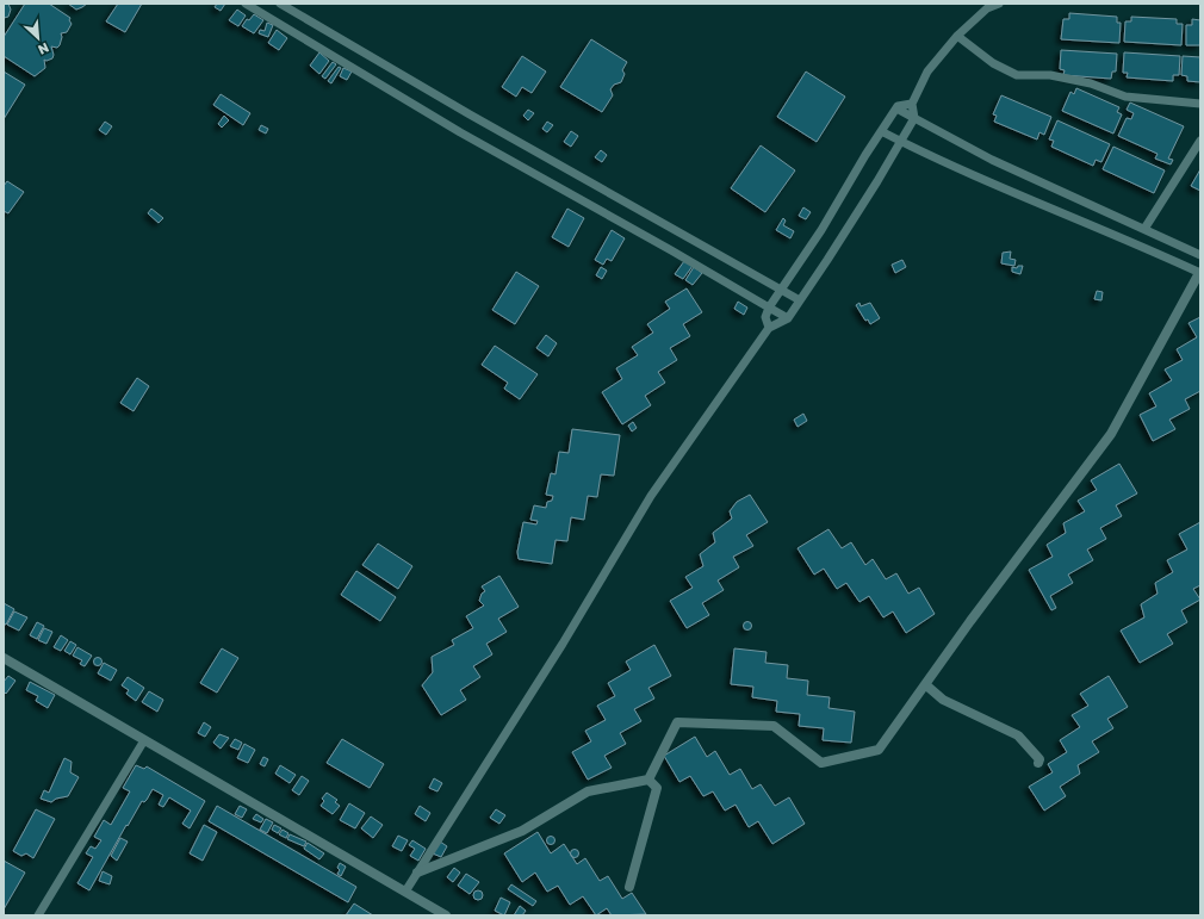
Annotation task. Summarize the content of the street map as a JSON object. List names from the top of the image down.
{
  "north": "bottom right"
}
